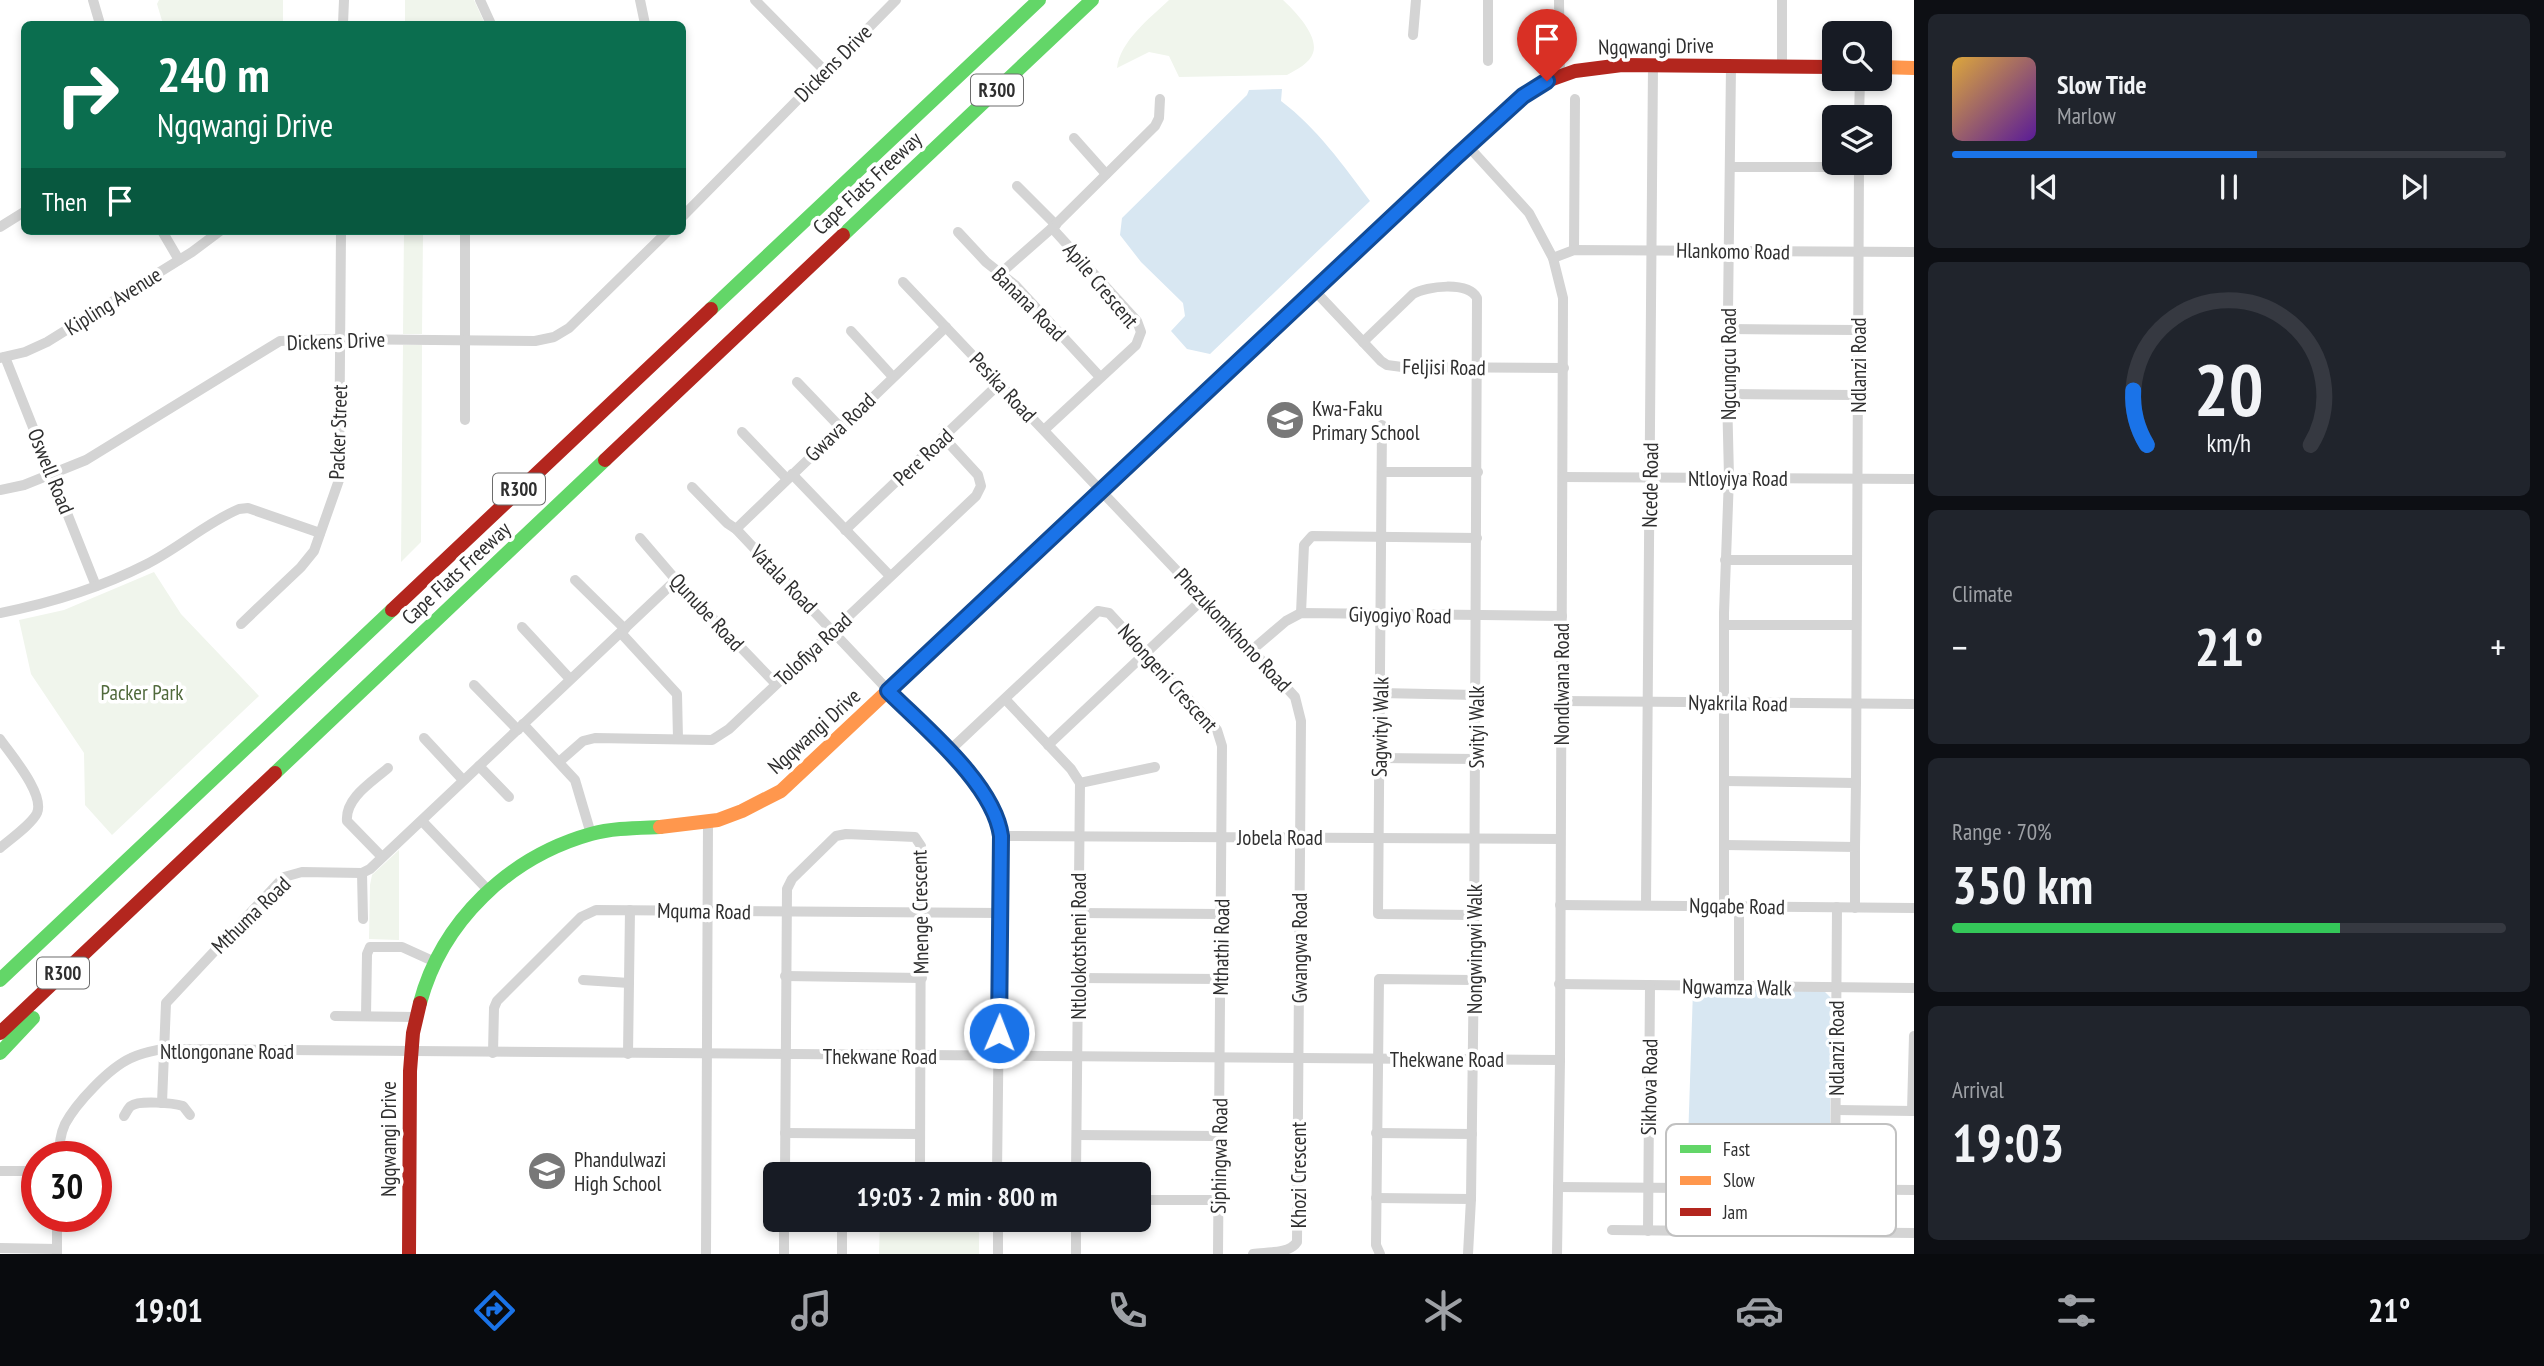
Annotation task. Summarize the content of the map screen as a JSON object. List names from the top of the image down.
{
  "streets": {
    "main road": ["Ngqwangi Drive", "R300", "Cape Flats Freeway"],
    "street": [
      "Dickens Drive",
      "Hlankomo Road",
      "Apile Crescent",
      "Kipling Avenue",
      "Banana Road",
      "Ngcungcu Road",
      "Ndlanzi Road",
      "Feljisi Road",
      "Pesika Road",
      "Gwava Road",
      "Packer Street",
      "Pere Road",
      "Oswell Road",
      "Ntloyiya Road",
      "Ncede Road",
      "Vatala Road",
      "Qunube Road",
      "Giyogiyo Road",
      "Phezukomkhono Road",
      "Tolofiya Road",
      "Ndongeni Crescent",
      "Nondlwana Road",
      "Nyakrila Road",
      "Sagwityi Walk",
      "Swityi Walk",
      "Jobela Road",
      "Ngqabe Road",
      "Mquma Road",
      "Mnenge Crescent",
      "Mthuma Road",
      "Ntlolokotsheni Road",
      "Mthathi Road",
      "Gwangwa Road",
      "Nongwingwi Walk",
      "Ngwamza Walk",
      "Ntlongonane Road",
      "Thekwane Road",
      "Sikhova Road",
      "Siphingwa Road",
      "Khozi Crescent"
    ]
  },
  "crossings": [
    ["Ngqwangi Drive", "Ngcungcu Road"],
    ["Ngqwangi Drive", "Feljisi Road"],
    ["Ngqwangi Drive", "Pesika Road"],
    ["Ngqwangi Drive", "Ncede Road"],
    ["Ngqwangi Drive", "Vatala Road"],
    ["Ngqwangi Drive", "Phezukomkhono Road"],
    ["Ngqwangi Drive", "Nondlwana Road"],
    ["Ngqwangi Drive", "Ntlongonane Road"],
    ["Ngqwangi Drive", "Thekwane Road"],
    ["Dickens Drive", "Packer Street"],
    ["Dickens Drive", "Oswell Road"],
    ["Hlankomo Road", "Ngcungcu Road"],
    ["Hlankomo Road", "Ndlanzi Road"],
    ["Hlankomo Road", "Ncede Road"],
    ["Hlankomo Road", "Nondlwana Road"],
    ["Apile Crescent", "Banana Road"],
    ["Apile Crescent", "Pesika Road"],
    ["Kipling Avenue", "Oswell Road"],
    ["Ngcungcu Road", "Ntloyiya Road"],
    ["Ngcungcu Road", "Nyakrila Road"],
    ["Ngcungcu Road", "Ngqabe Road"],
    ["Ndlanzi Road", "Ntloyiya Road"],
    ["Ndlanzi Road", "Nyakrila Road"],
    ["Ndlanzi Road", "Ngqabe Road"],
    ["Ndlanzi Road", "Ngwamza Walk"],
    ["Feljisi Road", "Nondlwana Road"],
    ["Feljisi Road", "Swityi Walk"],
    ["Pesika Road", "Gwava Road"],
    ["Pesika Road", "Pere Road"],
    ["Pesika Road", "Phezukomkhono Road"],
    ["Gwava Road", "Vatala Road"],
    ["Pere Road", "Tolofiya Road"],
    ["Ntloyiya Road", "Ncede Road"],
    ["Ntloyiya Road", "Nondlwana Road"],
    ["Ncede Road", "Nyakrila Road"],
    ["Ncede Road", "Ngqabe Road"],
    ["Vatala Road", "Tolofiya Road"],
    ["Vatala Road", "Ndongeni Crescent"],
    ["Vatala Road", "Jobela Road"],
    ["Vatala Road", "Mquma Road"],
    ["Vatala Road", "Thekwane Road"],
    ["Qunube Road", "Tolofiya Road"],
    ["Giyogiyo Road", "Nondlwana Road"],
    ["Giyogiyo Road", "Sagwityi Walk"],
    ["Giyogiyo Road", "Swityi Walk"],
    ["Phezukomkhono Road", "Jobela Road"],
    ["Phezukomkhono Road", "Gwangwa Road"],
    ["Ndongeni Crescent", "Jobela Road"],
    ["Ndongeni Crescent", "Mthathi Road"],
    ["Nondlwana Road", "Nyakrila Road"],
    ["Nondlwana Road", "Jobela Road"],
    ["Nondlwana Road", "Ngqabe Road"],
    ["Nondlwana Road", "Ngwamza Walk"],
    ["Nondlwana Road", "Thekwane Road"],
    ["Sagwityi Walk", "Jobela Road"],
    ["Sagwityi Walk", "Nongwingwi Walk"],
    ["Swityi Walk", "Jobela Road"],
    ["Swityi Walk", "Nongwingwi Walk"],
    ["Jobela Road", "Ntlolokotsheni Road"],
    ["Jobela Road", "Mthathi Road"],
    ["Jobela Road", "Gwangwa Road"],
    ["Jobela Road", "Nongwingwi Walk"],
    ["Mquma Road", "Mnenge Crescent"],
    ["Mquma Road", "Thekwane Road"],
    ["Mnenge Crescent", "Thekwane Road"],
    ["Mthuma Road", "Ntlongonane Road"],
    ["Ntlolokotsheni Road", "Thekwane Road"],
    ["Mthathi Road", "Thekwane Road"],
    ["Mthathi Road", "Siphingwa Road"],
    ["Gwangwa Road", "Thekwane Road"],
    ["Gwangwa Road", "Khozi Crescent"],
    ["Nongwingwi Walk", "Thekwane Road"],
    ["Ngwamza Walk", "Sikhova Road"],
    ["Ntlongonane Road", "Thekwane Road"],
    ["Thekwane Road", "Siphingwa Road"],
    ["Thekwane Road", "Khozi Crescent"]
  ],
  "parks": ["Packer Park"],
  "places": {
    "school or university": ["Kwa-Faku Primary School", "Phandulwazi High School"]
  },
  "legend": ["Fast", "Slow", "Jam"],
  "page": {
    "turn": ["240 m", "Ngqwangi Drive"],
    "song": ["Slow Tide", "Marlow"],
    "then": "Then",
    "tile": [
      "Climate",
      ["Range · 70%", "350 km"],
      ["Arrival", "19:03"]
    ],
    "heat": ["−", "21°", "+"],
    "limit": "30",
    "trip": "19:03 · 2 min · 800 m",
    "tabs": ["19:01", "21°"],
    "gauge": ["20", "km/h"]
  }
}
